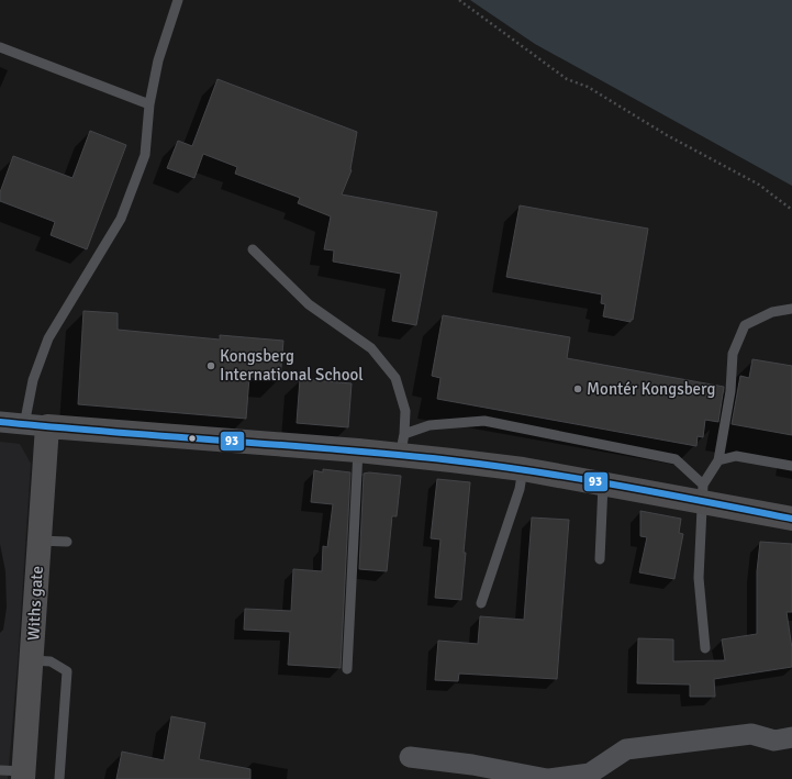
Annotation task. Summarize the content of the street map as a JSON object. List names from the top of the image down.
{
  "streets": {
    "main road": ["Withs gate"]
  },
  "places": ["Kongsberg International School", "Montér Kongsberg"],
  "lines": ["transit line 93"]
}
